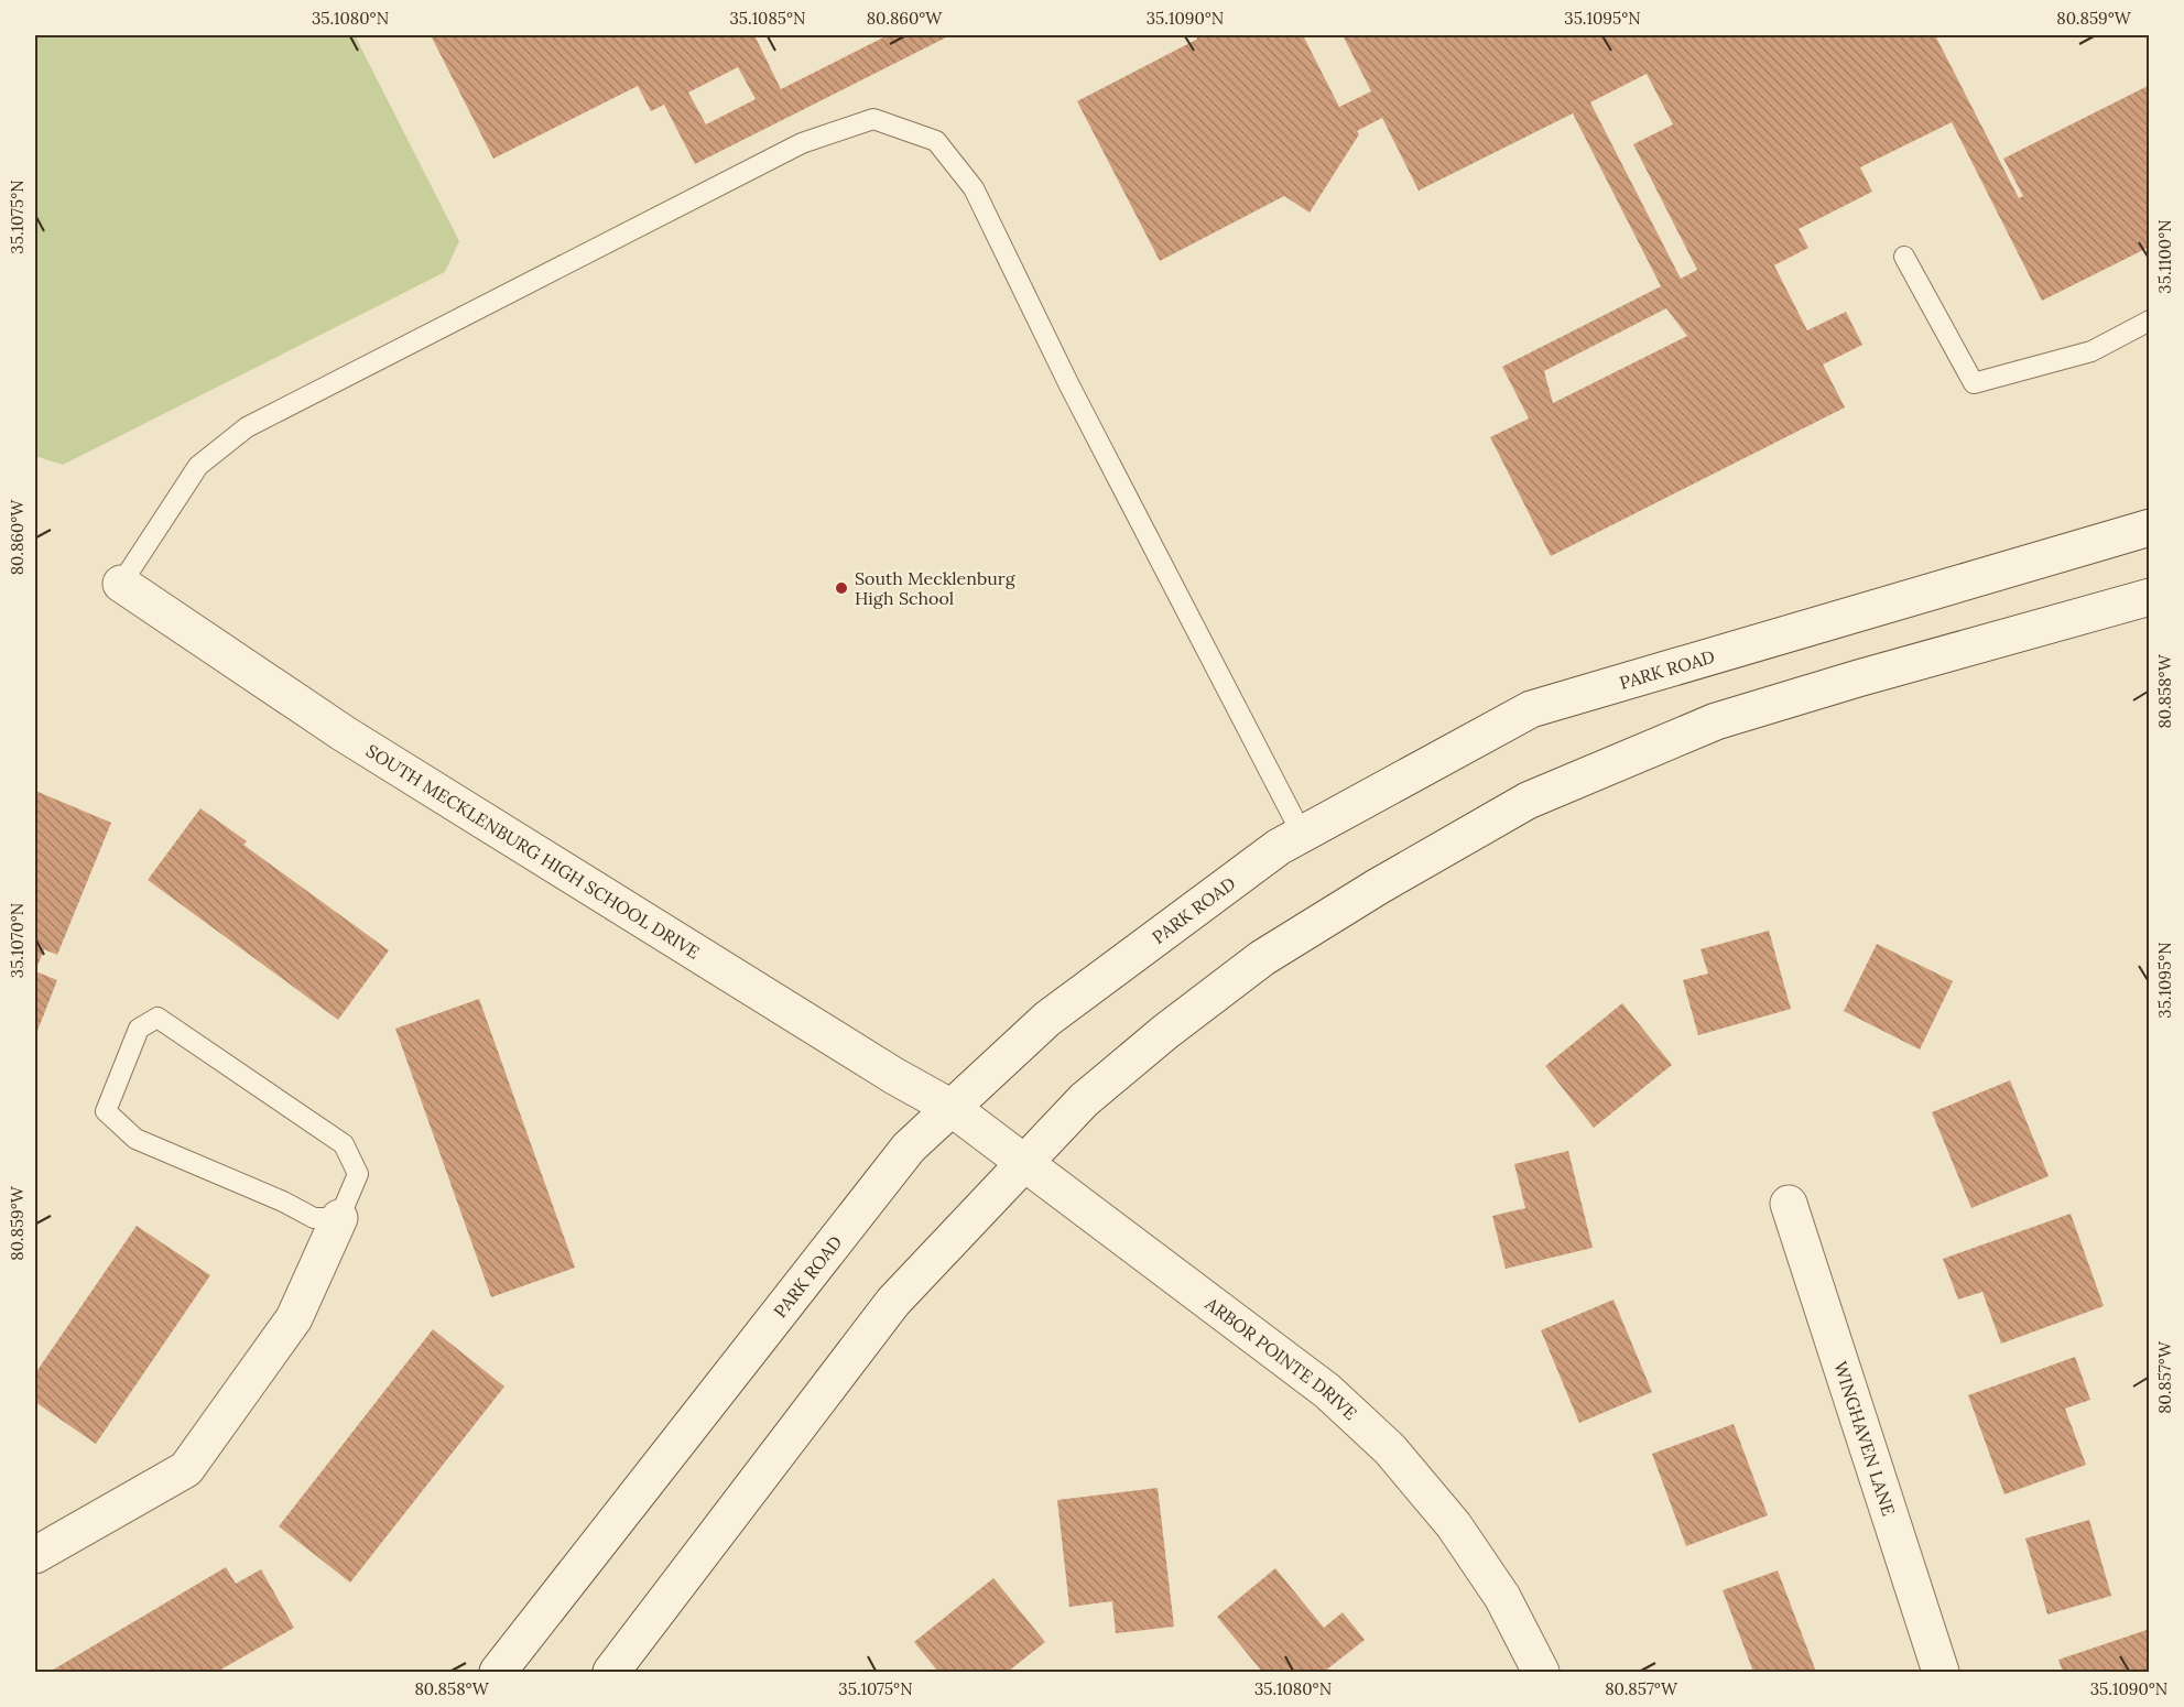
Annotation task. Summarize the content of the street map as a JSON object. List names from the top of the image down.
{
  "streets": {
    "main road": [
      "PARK ROAD",
      "SOUTH MECKLENBURG HIGH SCHOOL DRIVE",
      "ARBOR POINTE DRIVE",
      "WINGHAVEN LANE"
    ]
  },
  "crossings": [
    ["PARK ROAD", "SOUTH MECKLENBURG HIGH SCHOOL DRIVE"],
    ["PARK ROAD", "ARBOR POINTE DRIVE"],
    ["SOUTH MECKLENBURG HIGH SCHOOL DRIVE", "ARBOR POINTE DRIVE"]
  ],
  "places": ["South Mecklenburg High School"],
  "coordinates": [
    "35.1080°N",
    "35.1085°N",
    "80.860°W",
    "35.1090°N",
    "35.1095°N",
    "80.859°W",
    "35.1075°N",
    "35.1100°N",
    "80.858°W",
    "35.1070°N",
    "80.857°W"
  ]
}
